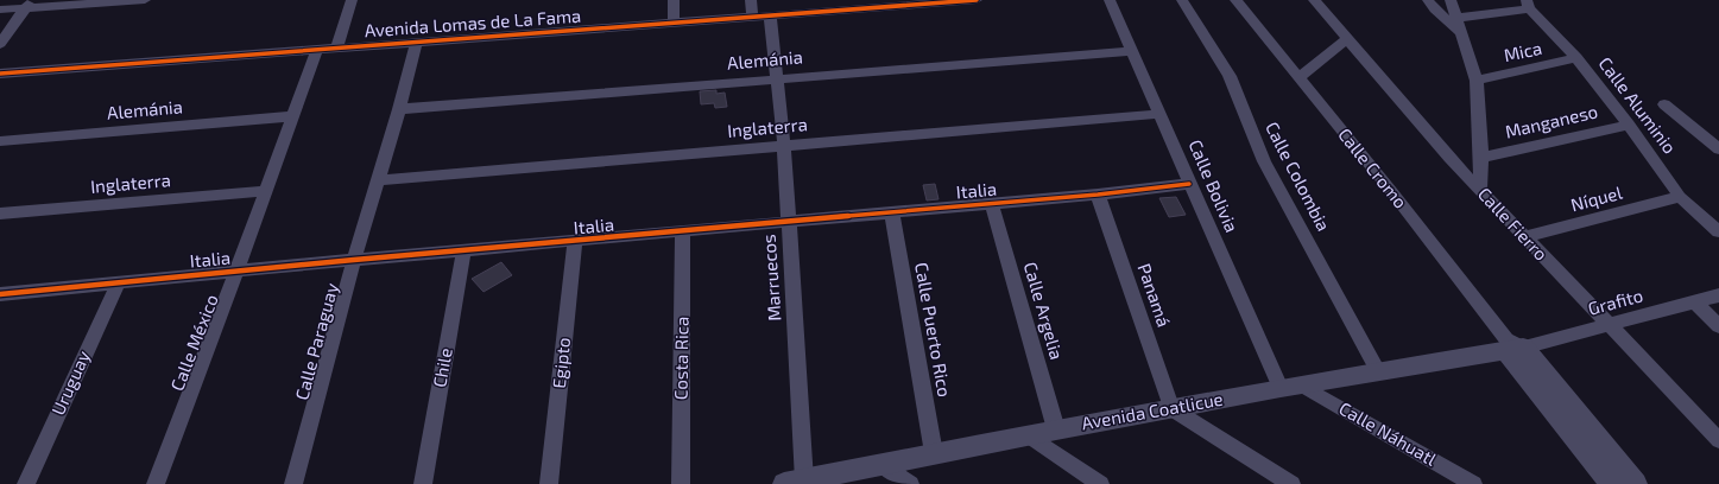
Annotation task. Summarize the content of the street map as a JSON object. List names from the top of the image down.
{
  "streets": {
    "street": [
      "Avenida Lomas de La Fama",
      "Mica",
      "Alemánia",
      "Calle Aluminio",
      "Manganeso",
      "Inglaterra",
      "Calle Cromo",
      "Calle Colombia",
      "Calle Bolivia",
      "Italia",
      "Níquel",
      "Calle Fierro",
      "Marruecos",
      "Panamá",
      "Grafito",
      "Calle Argelia",
      "Calle Puerto Rico",
      "Calle Paraguay",
      "Calle México",
      "Costa Rica",
      "Egipto",
      "Chile",
      "Uruguay",
      "Avenida Coatlicue",
      "Calle Náhuatl"
    ]
  },
  "crossings": [
    ["Avenida Lomas de La Fama", "Marruecos"],
    ["Avenida Lomas de La Fama", "Calle Paraguay"],
    ["Avenida Lomas de La Fama", "Calle México"],
    ["Mica", "Calle Aluminio"],
    ["Alemánia", "Calle Bolivia"],
    ["Alemánia", "Marruecos"],
    ["Alemánia", "Calle Paraguay"],
    ["Alemánia", "Calle México"],
    ["Calle Aluminio", "Manganeso"],
    ["Calle Aluminio", "Níquel"],
    ["Inglaterra", "Calle Bolivia"],
    ["Inglaterra", "Marruecos"],
    ["Inglaterra", "Calle Paraguay"],
    ["Inglaterra", "Calle México"],
    ["Calle Cromo", "Grafito"],
    ["Calle Cromo", "Avenida Coatlicue"],
    ["Calle Colombia", "Avenida Coatlicue"],
    ["Calle Bolivia", "Italia"],
    ["Calle Bolivia", "Avenida Coatlicue"],
    ["Calle Bolivia", "Calle Náhuatl"],
    ["Italia", "Marruecos"],
    ["Italia", "Panamá"],
    ["Italia", "Calle Argelia"],
    ["Italia", "Calle Puerto Rico"],
    ["Italia", "Calle Paraguay"],
    ["Italia", "Calle México"],
    ["Italia", "Costa Rica"],
    ["Italia", "Egipto"],
    ["Italia", "Chile"],
    ["Italia", "Uruguay"],
    ["Níquel", "Calle Fierro"],
    ["Calle Fierro", "Grafito"],
    ["Marruecos", "Avenida Coatlicue"],
    ["Panamá", "Avenida Coatlicue"],
    ["Grafito", "Avenida Coatlicue"],
    ["Calle Argelia", "Avenida Coatlicue"],
    ["Calle Puerto Rico", "Avenida Coatlicue"],
    ["Avenida Coatlicue", "Calle Náhuatl"]
  ]
}
